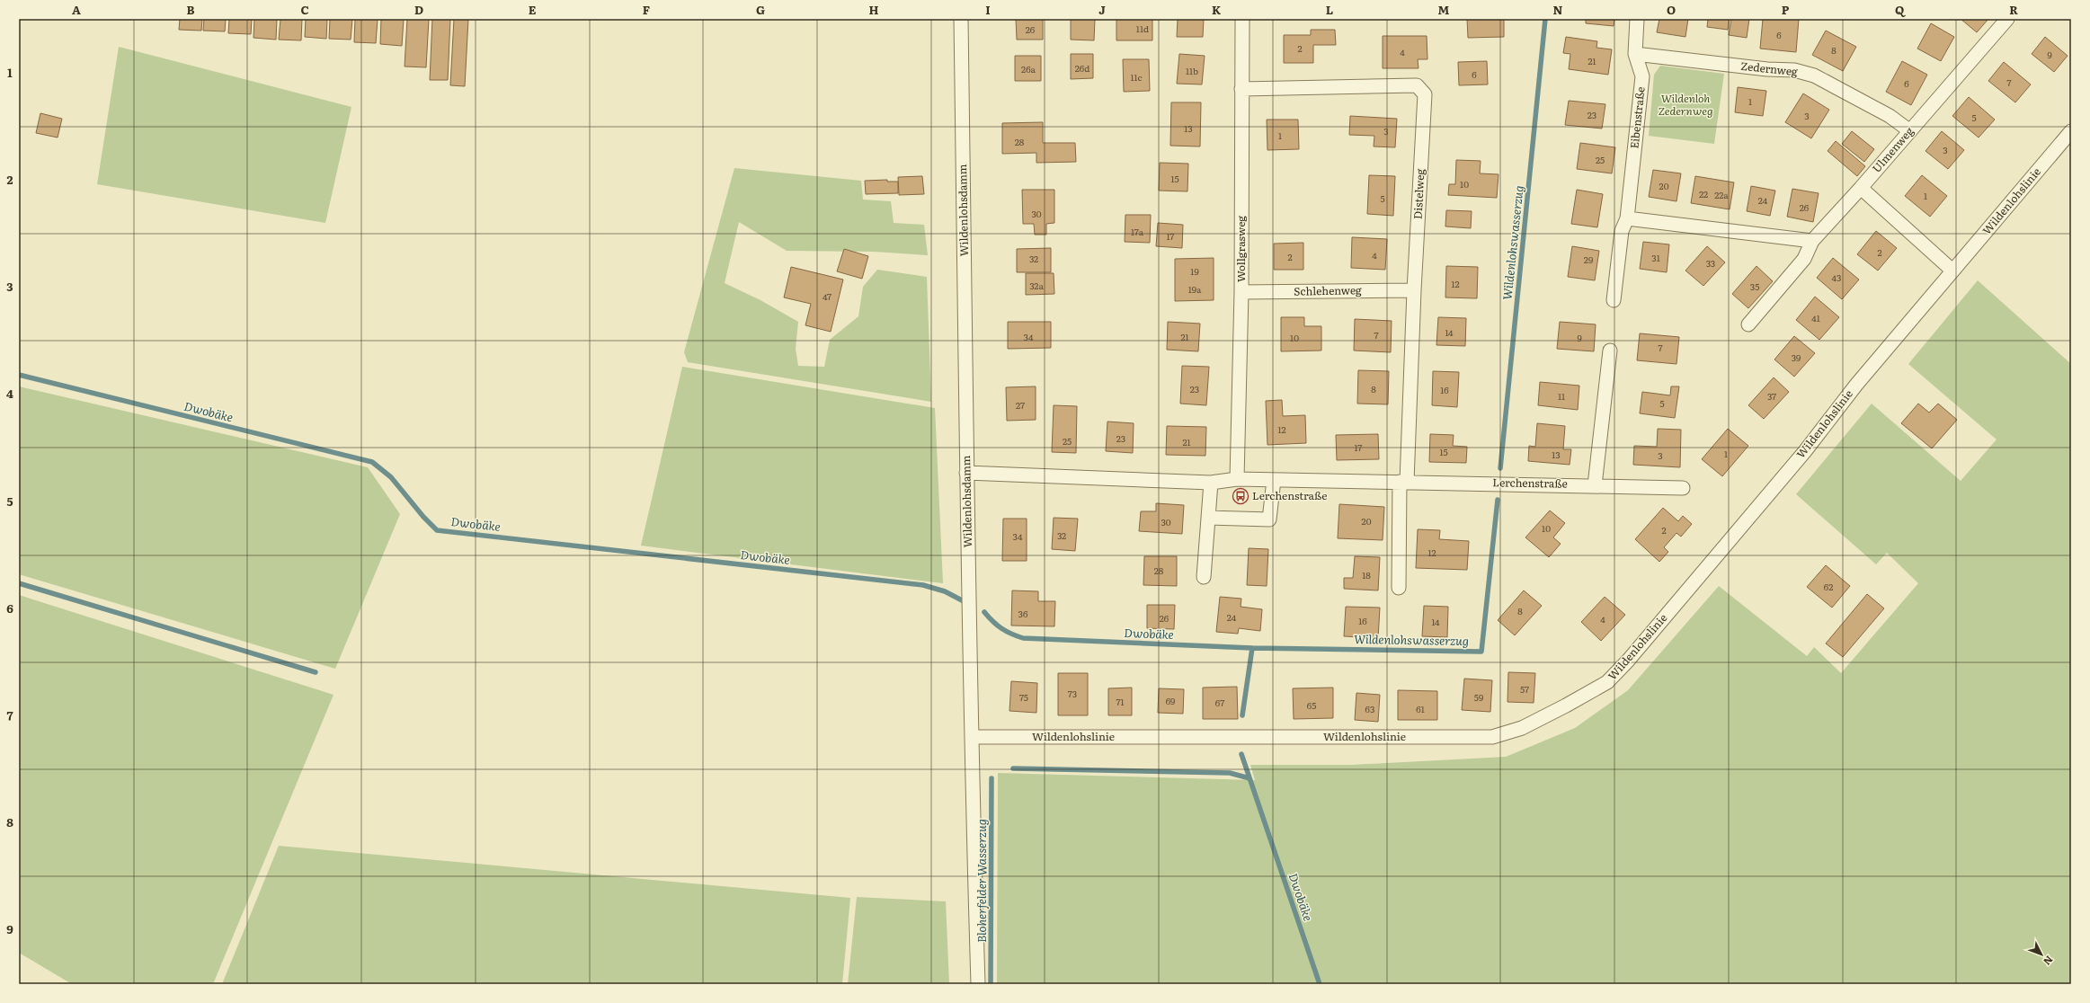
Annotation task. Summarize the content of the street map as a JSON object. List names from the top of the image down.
{
  "streets": {
    "street": [
      "Zedernweg",
      "Eibenstraße",
      "Ulmenweg",
      "Distelweg",
      "Wildenlohslinie",
      "Wildenlohsdamm",
      "Wollgrasweg",
      "Schlehenweg",
      "Lerchenstraße"
    ]
  },
  "crossings": [
    ["Zedernweg", "Eibenstraße"],
    ["Zedernweg", "Ulmenweg"],
    ["Distelweg", "Wollgrasweg"],
    ["Distelweg", "Schlehenweg"],
    ["Distelweg", "Lerchenstraße"],
    ["Wildenlohslinie", "Wildenlohsdamm"],
    ["Wildenlohsdamm", "Lerchenstraße"],
    ["Wollgrasweg", "Schlehenweg"],
    ["Wollgrasweg", "Lerchenstraße"]
  ],
  "water": ["Wildenlohswasserzug", "Dwobäke", "Bloherfelder Wasserzug"],
  "parks": ["Wildenloh Zedernweg"],
  "places": {
    "bus stop": ["Lerchenstraße"]
  },
  "house_numbers": [
    "11d",
    "26",
    "6",
    "2",
    "8",
    "4",
    "9",
    "21",
    "26d",
    "26a",
    "11b",
    "6",
    "11c",
    "7",
    "6",
    "1",
    "23",
    "3",
    "5",
    "13",
    "3",
    "1",
    "28",
    "3",
    "25",
    "15",
    "10",
    "20",
    "22",
    "22a",
    "1",
    "5",
    "24",
    "26",
    "30",
    "17a",
    "17",
    "2",
    "4",
    "2",
    "31",
    "32",
    "29",
    "33",
    "19",
    "43",
    "12",
    "32a",
    "35",
    "19a",
    "47",
    "41",
    "14",
    "7",
    "34",
    "21",
    "10",
    "9",
    "7",
    "39",
    "23",
    "8",
    "16",
    "11",
    "37",
    "5",
    "27",
    "12",
    "23",
    "25",
    "21",
    "17",
    "15",
    "1",
    "13",
    "3",
    "20",
    "30",
    "10",
    "2",
    "32",
    "34",
    "12",
    "28",
    "18",
    "62",
    "8",
    "36",
    "24",
    "26",
    "4",
    "16",
    "14",
    "57",
    "73",
    "75",
    "59",
    "69",
    "71",
    "67",
    "65",
    "63",
    "61"
  ],
  "north": "bottom right",
  "grid": {
    "columns": [
      "A",
      "B",
      "C",
      "D",
      "E",
      "F",
      "G",
      "H",
      "I",
      "J",
      "K",
      "L",
      "M",
      "N",
      "O",
      "P",
      "Q",
      "R"
    ],
    "rows": [
      "1",
      "2",
      "3",
      "4",
      "5",
      "6",
      "7",
      "8",
      "9"
    ]
  }
}
